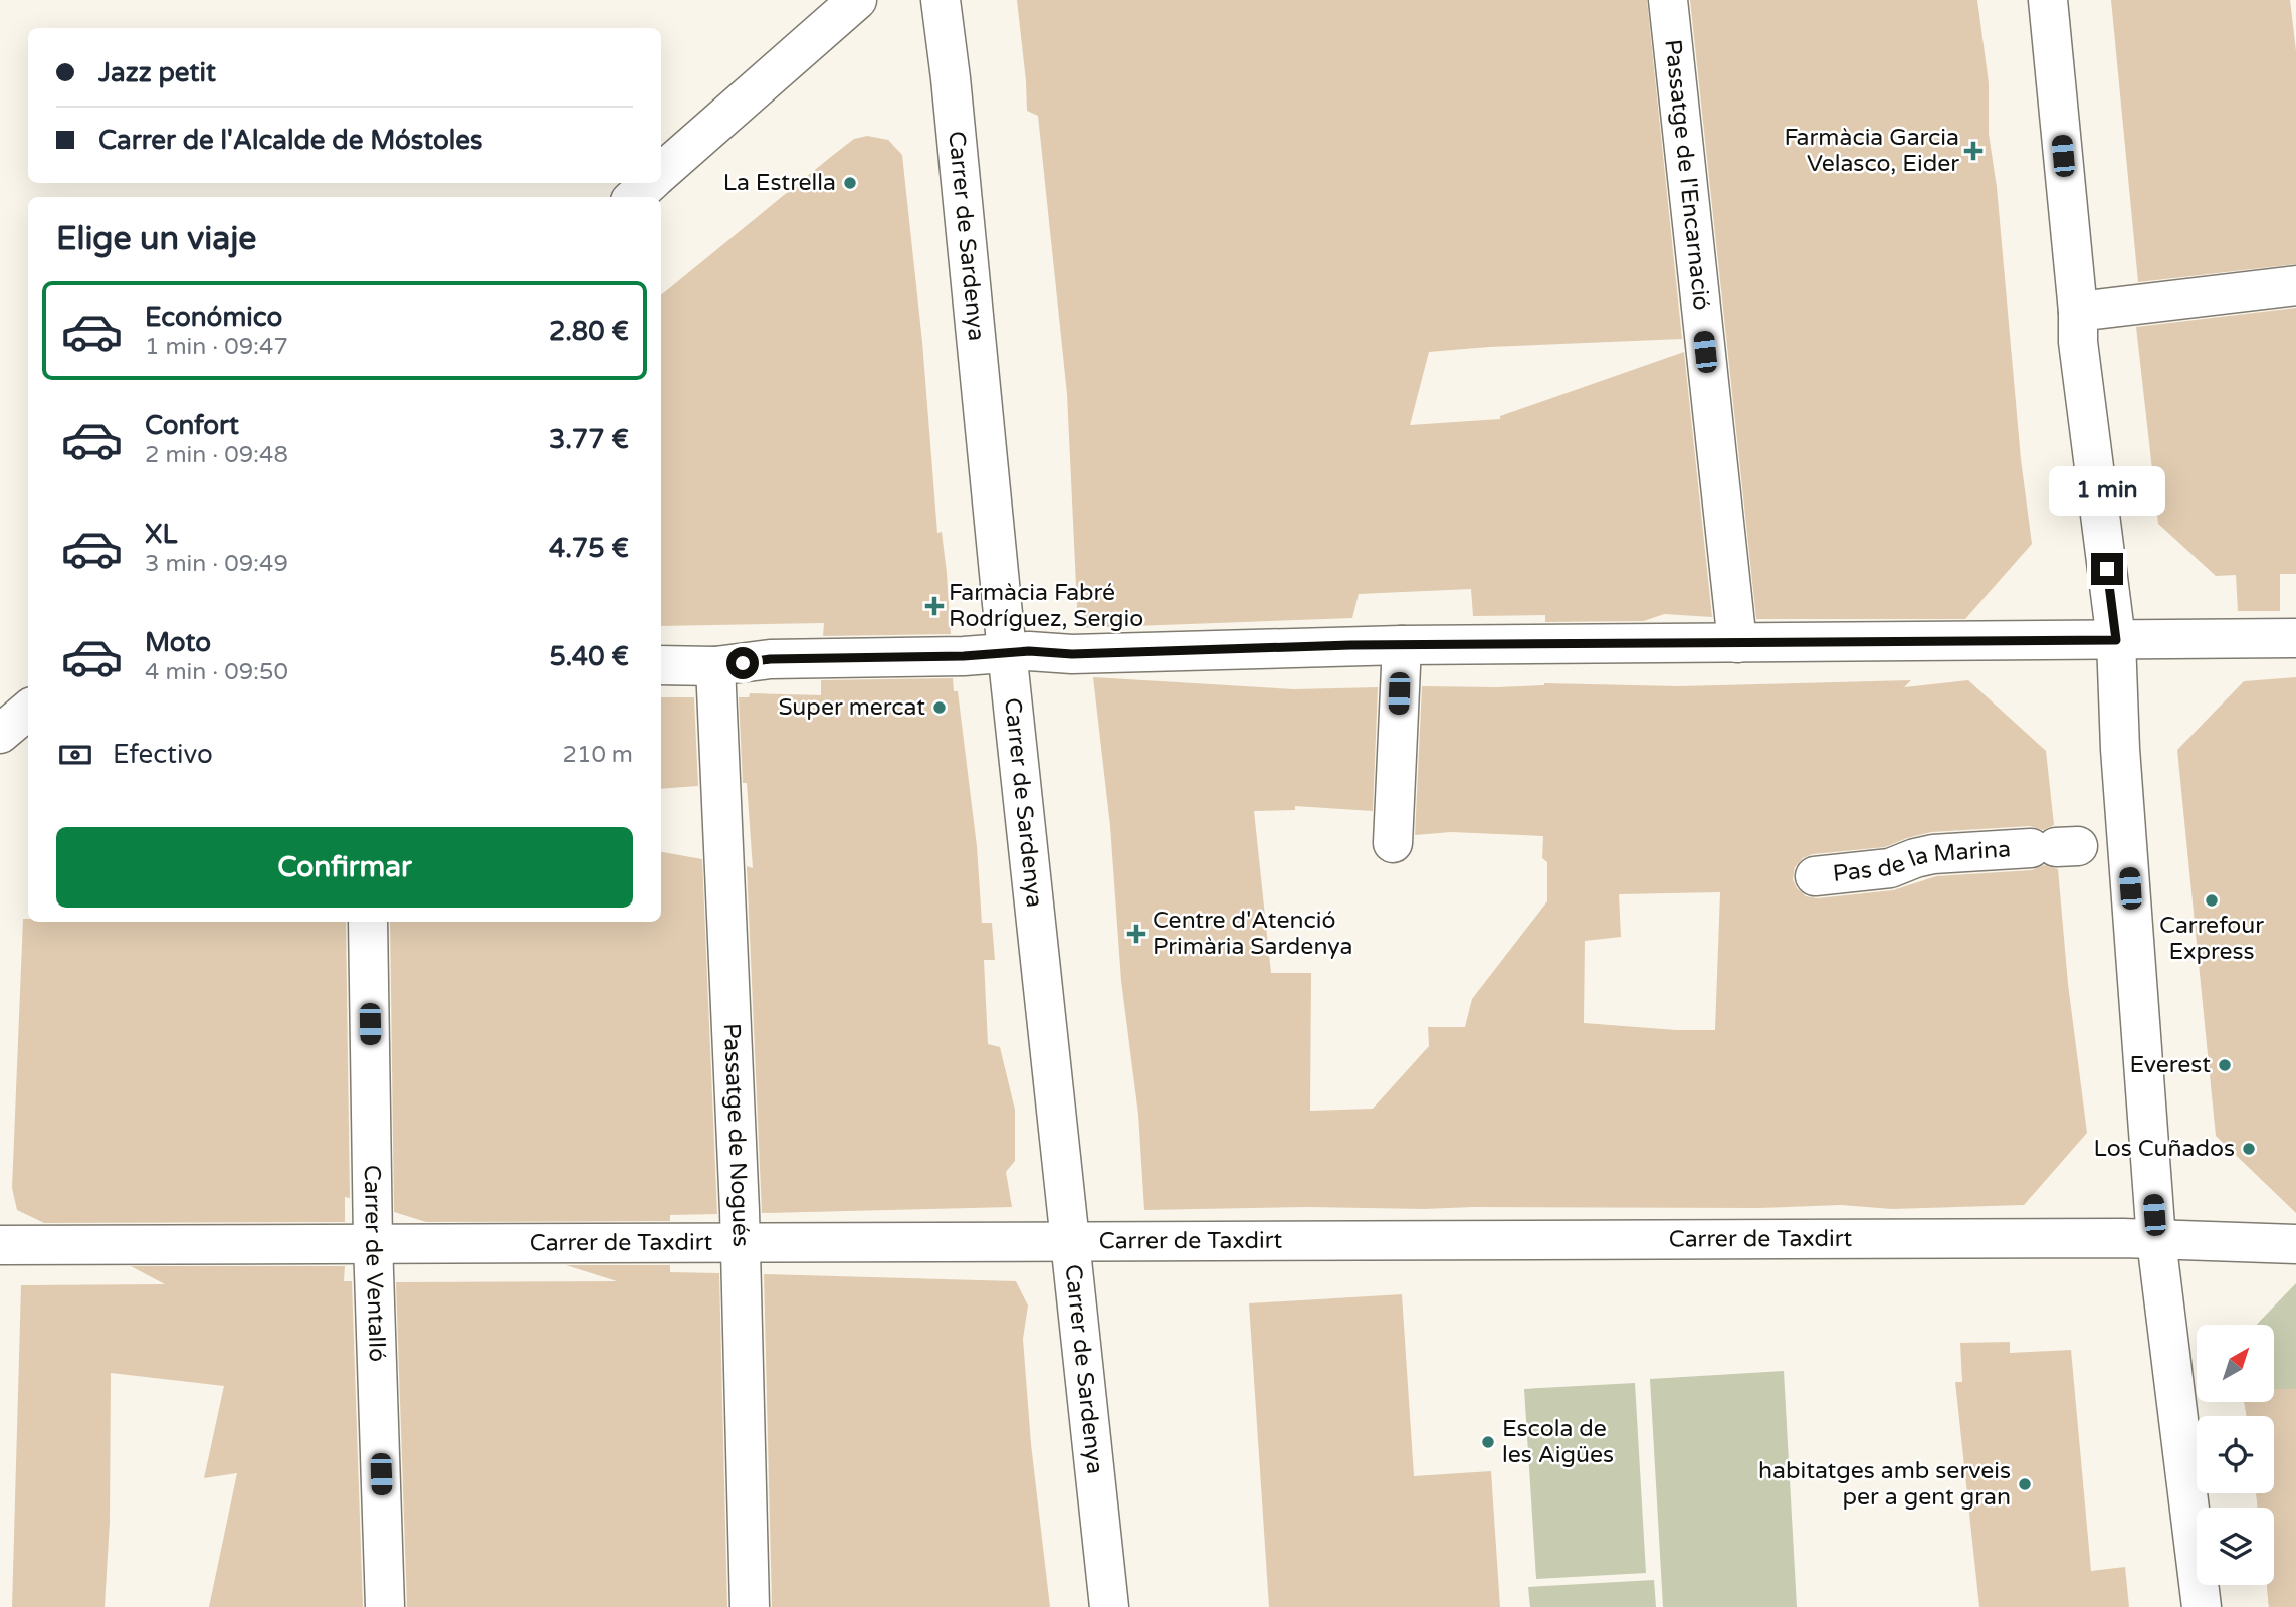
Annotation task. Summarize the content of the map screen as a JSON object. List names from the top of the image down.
{
  "streets": {
    "street": [
      "Passatge de l'Encarnació",
      "Carrer de Sardenya",
      "Pas de la Marina",
      "Passatge de Nogués",
      "Carrer de Taxdirt",
      "Carrer de Ventalló"
    ]
  },
  "crossings": [
    ["Carrer de Sardenya", "Carrer de Taxdirt"],
    ["Passatge de Nogués", "Carrer de Taxdirt"],
    ["Carrer de Taxdirt", "Carrer de Ventalló"]
  ],
  "places": {
    "health": ["Farmàcia Garcia Velasco, Eider", "Farmàcia Fabré Rodríguez, Sergio", "Centre d'Atenció Primària Sardenya"],
    "other": [
      "La Estrella",
      "Super mercat",
      "Carrefour Express",
      "Everest",
      "Los Cuñados",
      "Escola de les Aigües",
      "habitatges amb serveis per a gent gran"
    ]
  },
  "north": "top right",
  "page": {
    "banner": ["Jazz petit", "Carrer de l'Alcalde de Móstoles"],
    "heading": "Elige un viaje",
    "list": [
      {
        "name": "Económico",
        "note": "1 min · 09:47",
        "value": "2.80 €"
      },
      {
        "name": "Confort",
        "note": "2 min · 09:48",
        "value": "3.77 €"
      },
      {
        "name": "XL",
        "note": "3 min · 09:49",
        "value": "4.75 €"
      },
      {
        "name": "Moto",
        "note": "4 min · 09:50",
        "value": "5.40 €"
      }
    ],
    "bubble": "1 min",
    "pay": ["Efectivo", "210 m"],
    "buttons": "Confirmar"
  }
}
